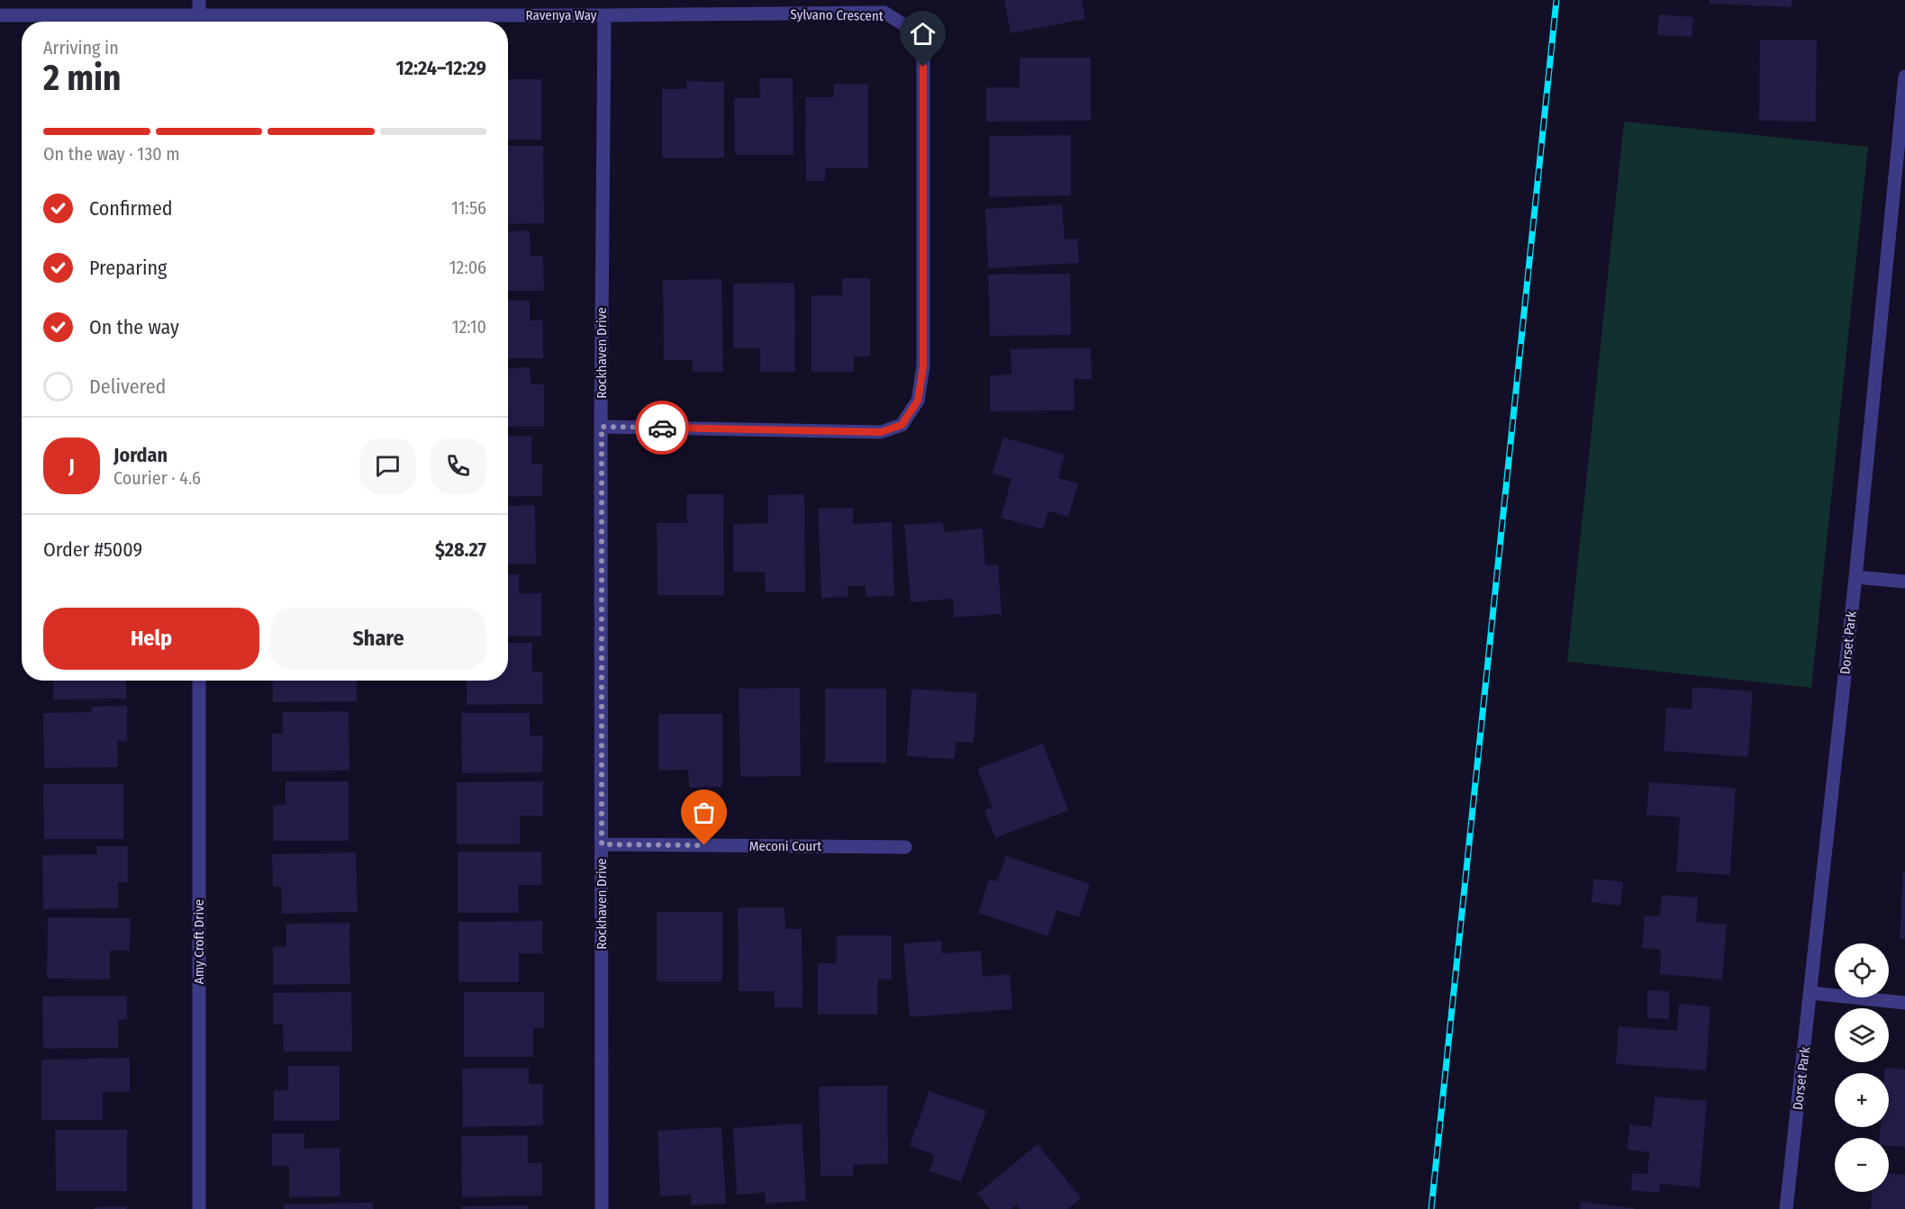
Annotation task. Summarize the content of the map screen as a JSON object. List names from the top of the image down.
{
  "streets": {
    "street": [
      "Ravenya Way",
      "Sylvano Crescent",
      "Rockhaven Drive",
      "Dorset Park",
      "Meconi Court",
      "Amy Croft Drive"
    ]
  },
  "crossings": [
    ["Ravenya Way", "Sylvano Crescent"],
    ["Ravenya Way", "Rockhaven Drive"],
    ["Sylvano Crescent", "Rockhaven Drive"],
    ["Rockhaven Drive", "Meconi Court"]
  ],
  "page": {
    "heading": ["2 min", "Arriving in", "12:24–12:29"],
    "panel": [
      "Jordan",
      "Courier · 4.6",
      "Order #5009",
      "$28.27"
    ],
    "bar": "On the way · 130 m",
    "list": [
      ["Confirmed", "11:56"],
      ["Preparing", "12:06"],
      ["On the way", "12:10"],
      "Delivered"
    ],
    "round": "J",
    "buttons": ["Help", "Share"],
    "map_buttons": ["+", "−"]
  }
}
